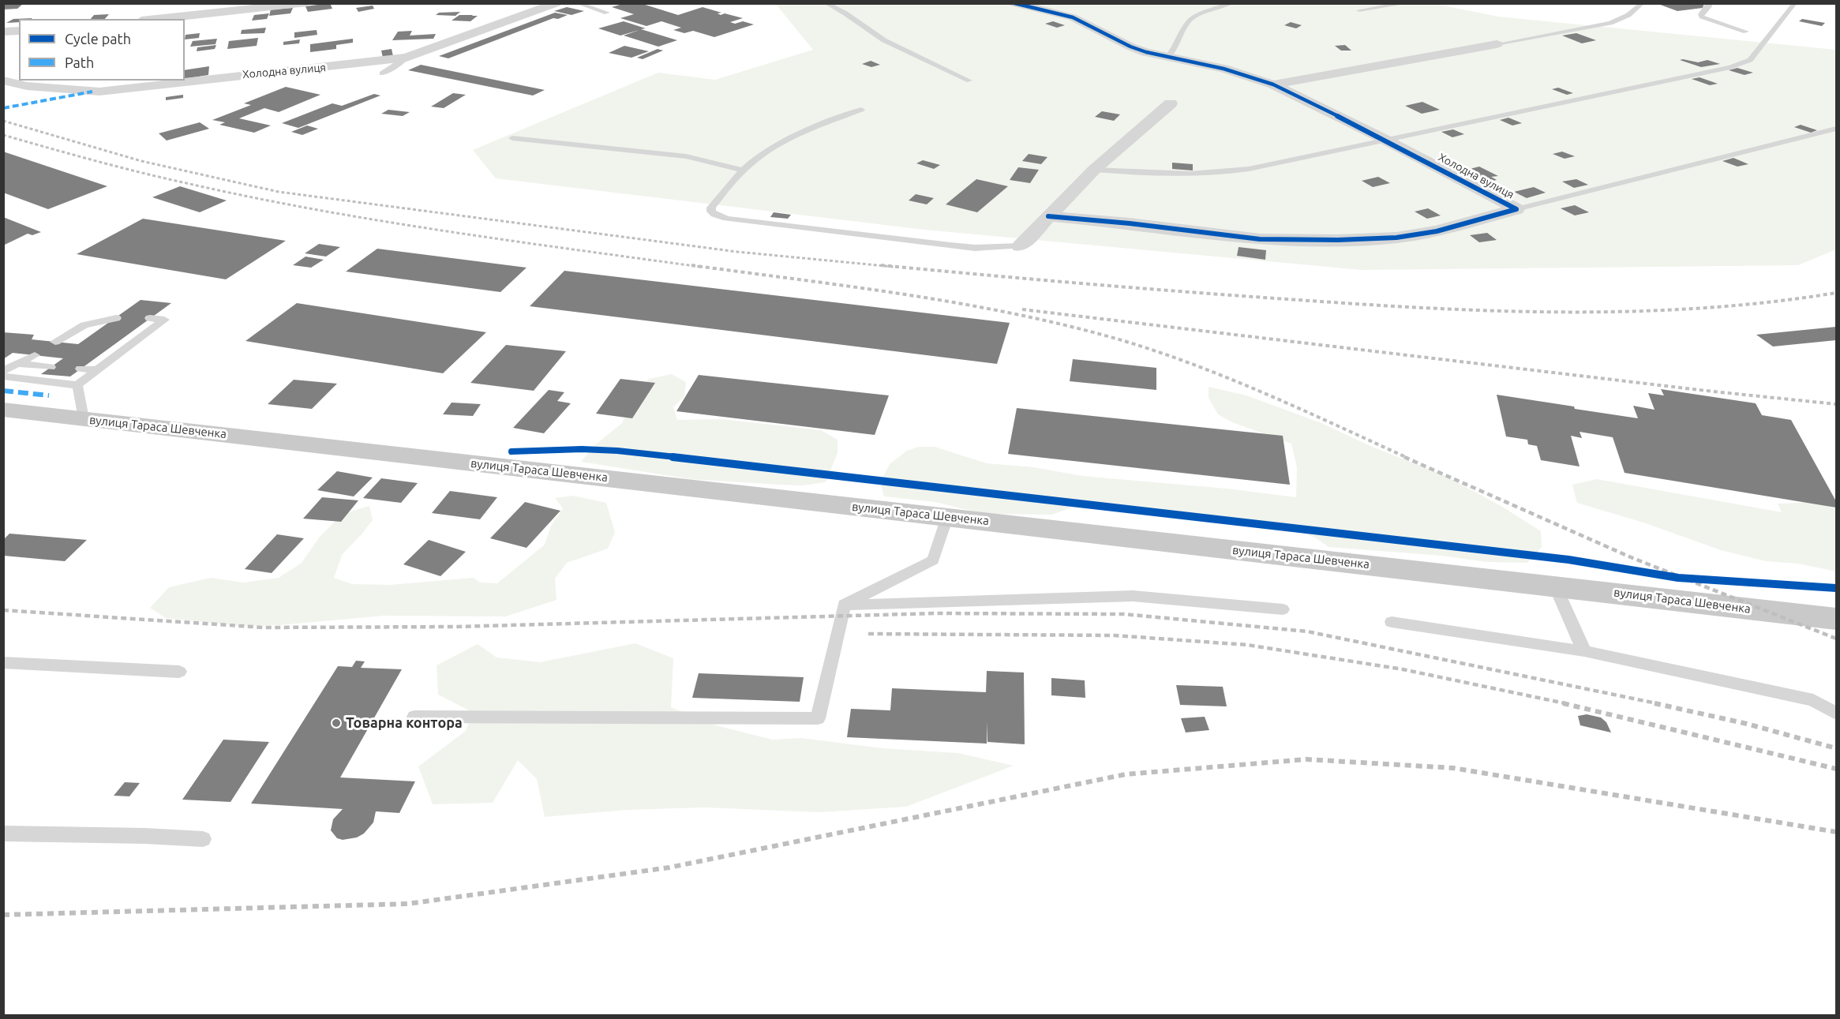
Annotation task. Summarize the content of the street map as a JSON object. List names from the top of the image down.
{
  "streets": {
    "main road": ["вулиця Тараса Шевченка"],
    "street": ["Холодна вулиця"]
  },
  "places": ["Товарна контора"],
  "legend": ["Cycle path", "Path"]
}
